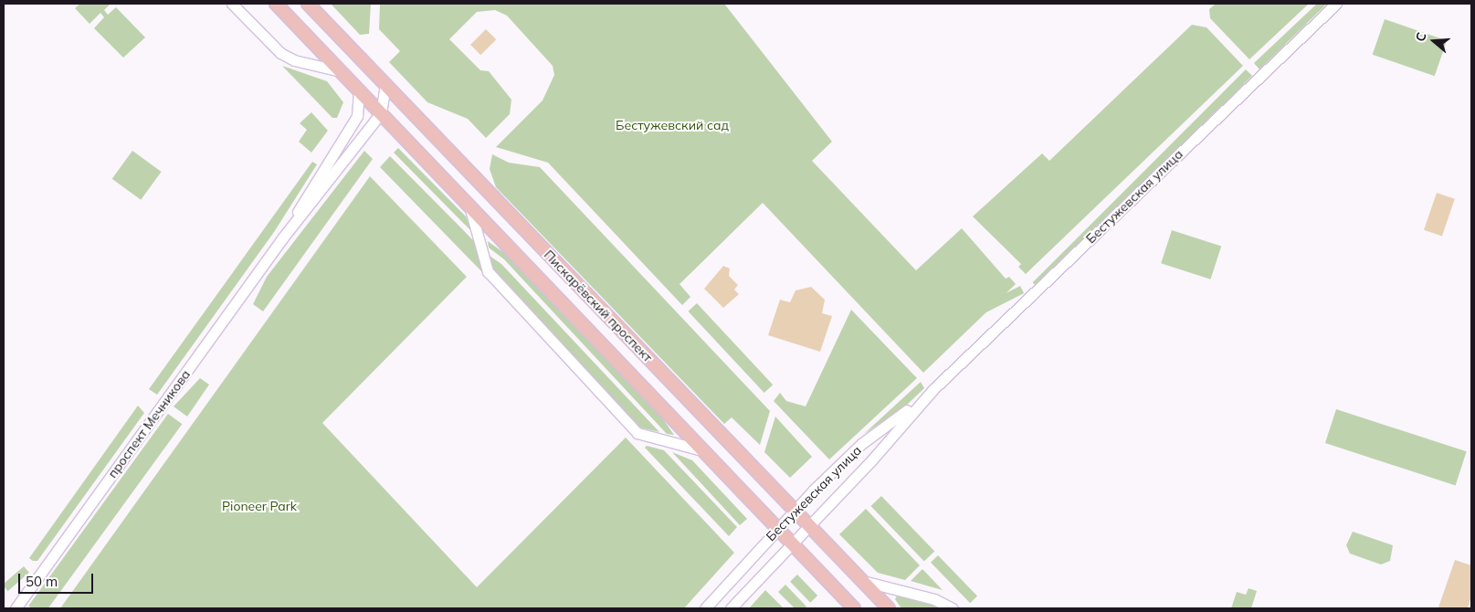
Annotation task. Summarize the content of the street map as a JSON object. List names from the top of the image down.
{
  "streets": {
    "main road": ["Пискарёвский проспект"],
    "street": ["Бестужевская улица", "проспект Мечникова"]
  },
  "crossings": [
    ["Бестужевская улица", "Пискарёвский проспект"],
    ["Пискарёвский проспект", "проспект Мечникова"]
  ],
  "parks": ["Бестужевский сад", "Pioneer Park"],
  "scale_bar": "50 m",
  "north": "left"
}
